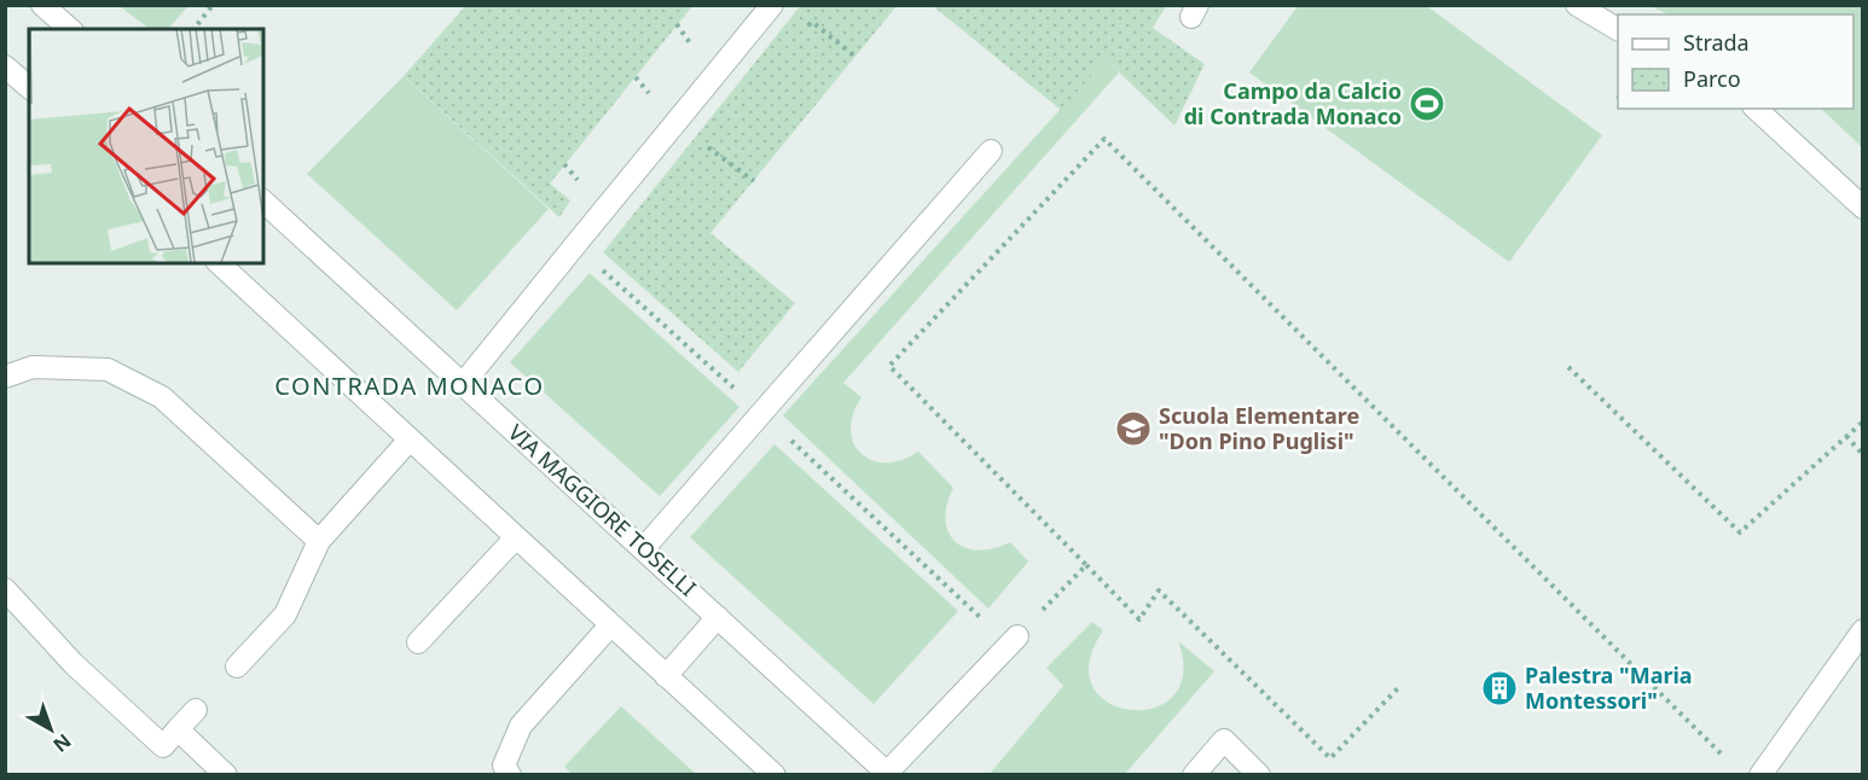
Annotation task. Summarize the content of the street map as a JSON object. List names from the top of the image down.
{
  "streets": {
    "street": ["VIA MAGGIORE TOSELLI"]
  },
  "districts": ["CONTRADA MONACO"],
  "places": {
    "sports": ["Campo da Calcio di Contrada Monaco"],
    "school or university": ["Scuola Elementare \"Don Pino Puglisi\""],
    "building": ["Palestra \"Maria Montessori\""]
  },
  "legend": ["Strada", "Parco"],
  "north": "bottom right"
}
